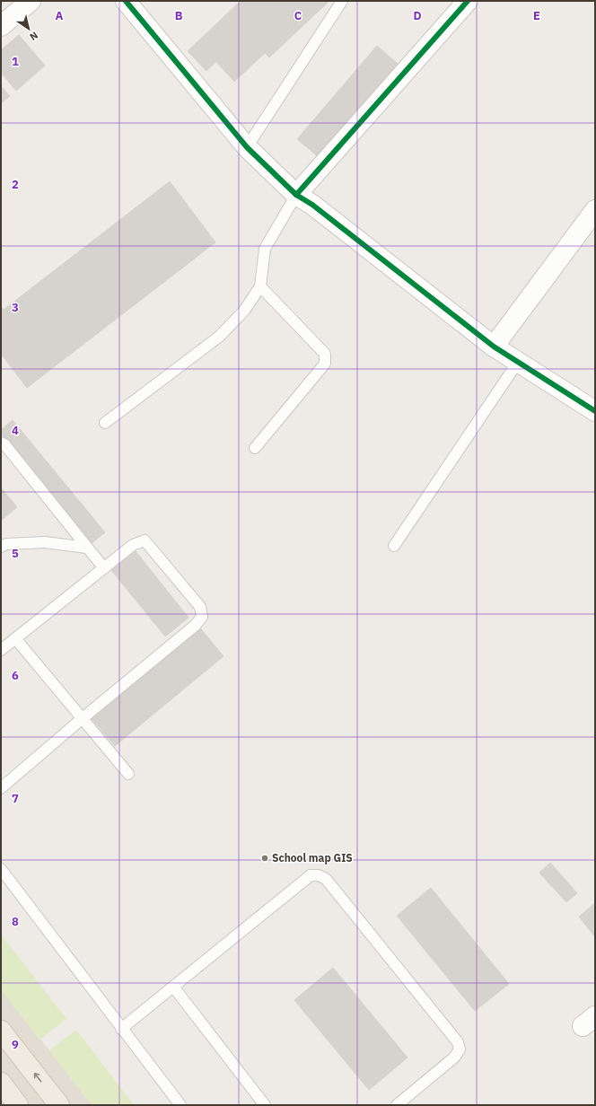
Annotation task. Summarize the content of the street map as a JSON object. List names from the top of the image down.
{
  "places": ["School map GIS"],
  "north": "bottom right",
  "grid": {
    "columns": [
      "A",
      "B",
      "C",
      "D",
      "E"
    ],
    "rows": [
      "1",
      "2",
      "3",
      "4",
      "5",
      "6",
      "7",
      "8",
      "9"
    ]
  }
}
